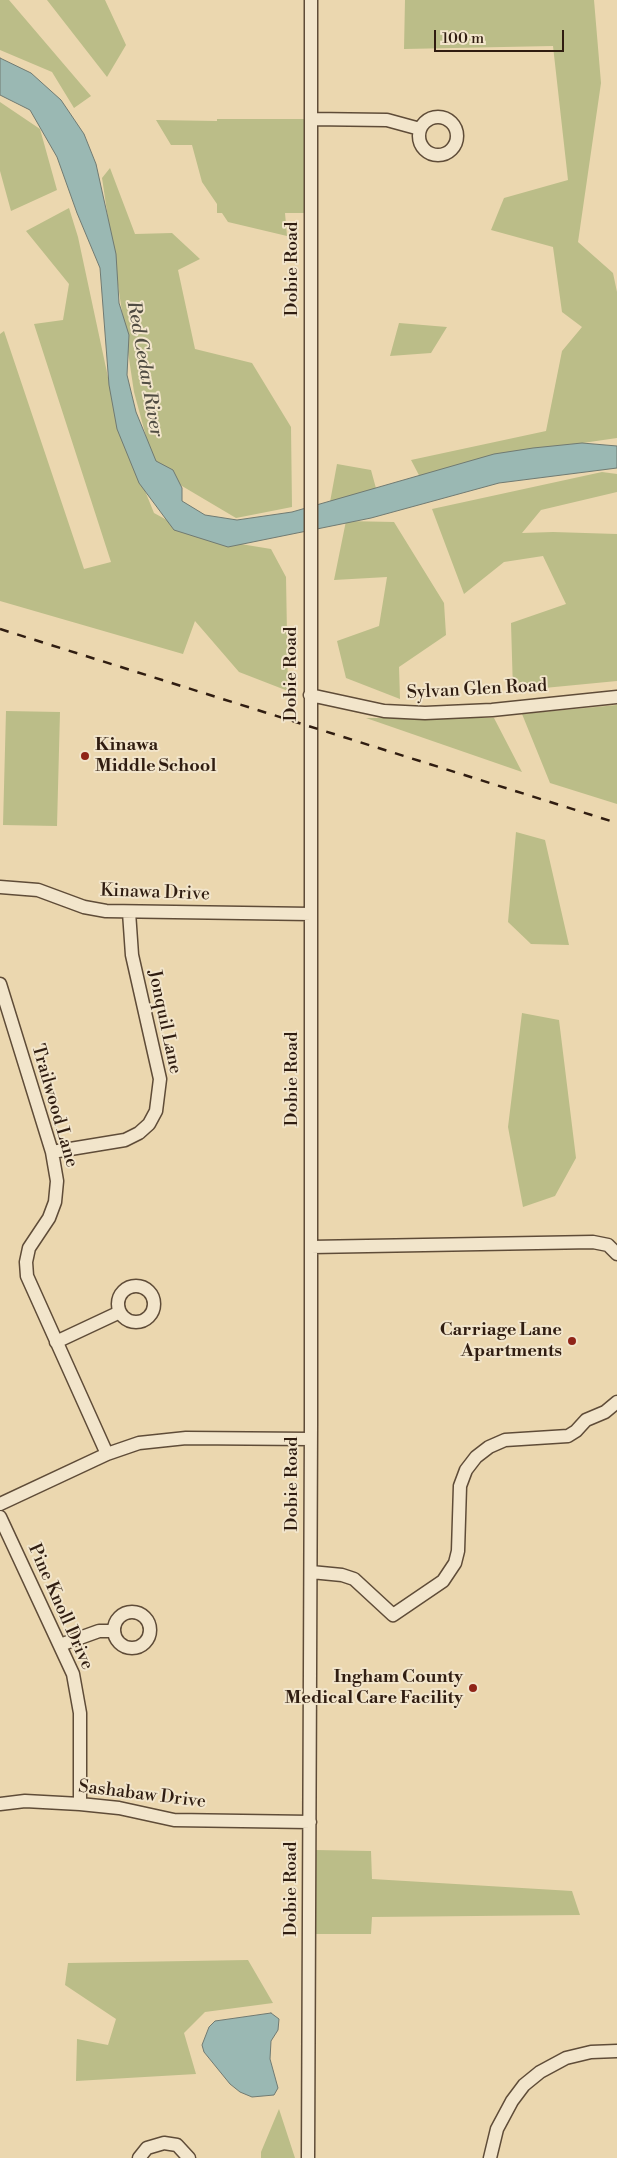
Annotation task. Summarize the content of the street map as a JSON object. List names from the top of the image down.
{
  "streets": {
    "street": [
      "Dobie Road",
      "Sylvan Glen Road",
      "Kinawa Drive",
      "Jonquil Lane",
      "Trailwood Lane",
      "Pine Knoll Drive",
      "Sashabaw Drive"
    ]
  },
  "crossings": [
    ["Dobie Road", "Sylvan Glen Road"],
    ["Dobie Road", "Kinawa Drive"],
    ["Dobie Road", "Sashabaw Drive"],
    ["Kinawa Drive", "Jonquil Lane"],
    ["Jonquil Lane", "Trailwood Lane"],
    ["Pine Knoll Drive", "Sashabaw Drive"]
  ],
  "water": ["Red Cedar River"],
  "places": ["Kinawa Middle School", "Carriage Lane Apartments", "Ingham County Medical Care Facility"],
  "scale_bar": "100 m"
}
